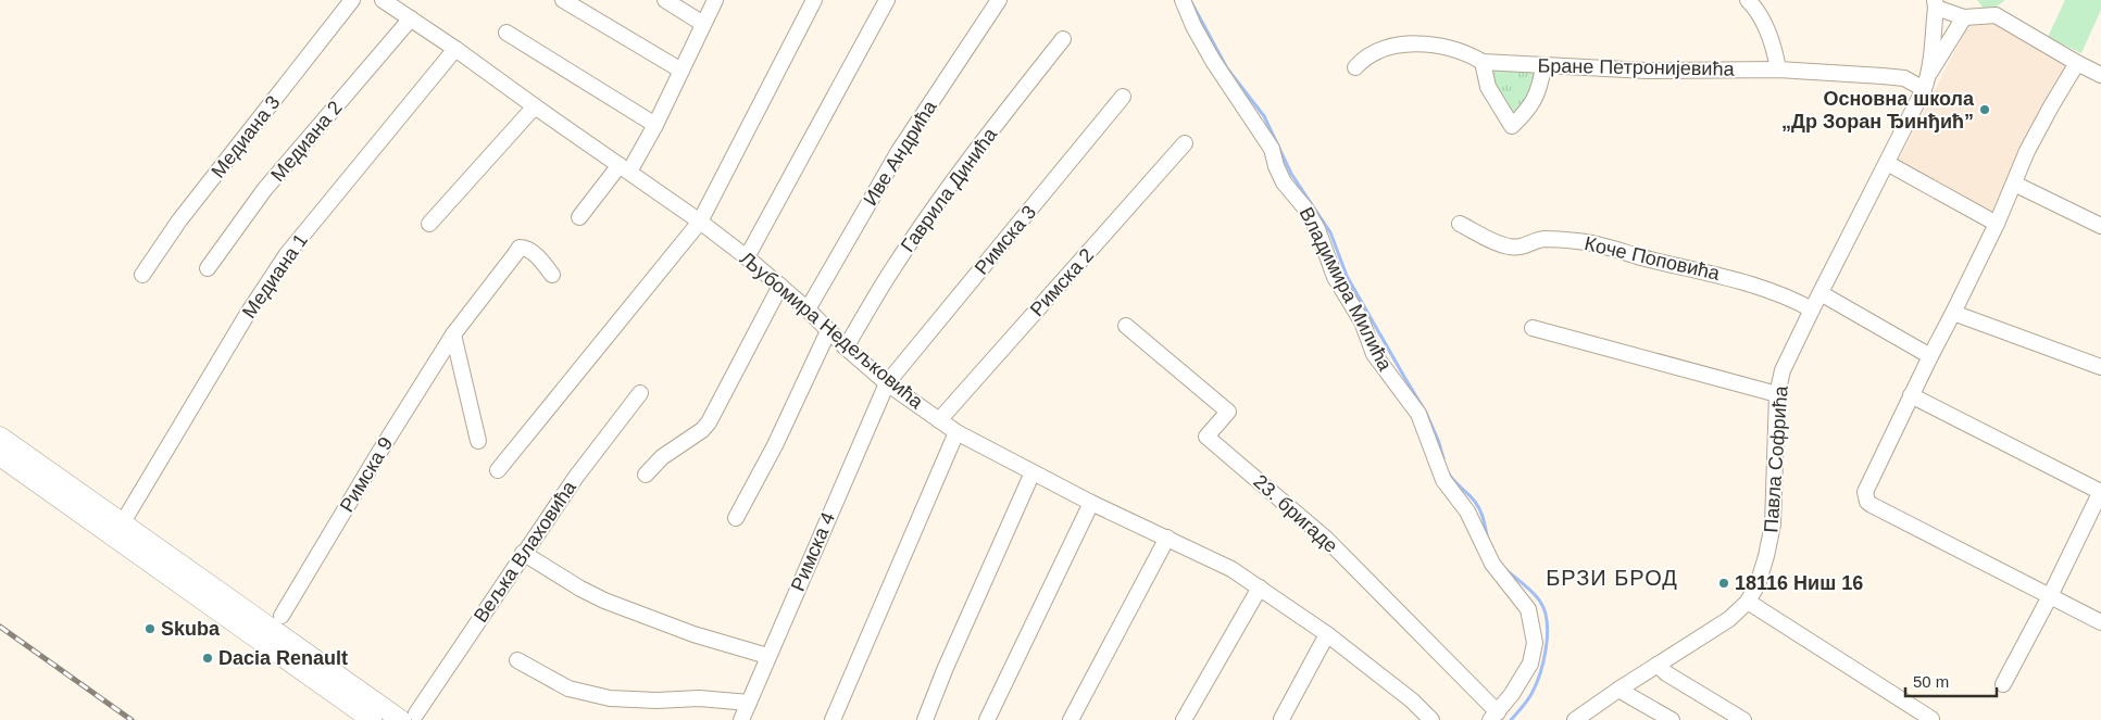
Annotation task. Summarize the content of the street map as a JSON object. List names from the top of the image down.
{
  "streets": {
    "street": [
      "Бране Петронијевића",
      "Медиана 3",
      "Медиана 2",
      "Иве Андрића",
      "Гаврила Динића",
      "Римска 3",
      "Коче Поповића",
      "Медиана 1",
      "Римска 2",
      "Владимира Милића",
      "Љубомира Недељковића",
      "Павла Софрића",
      "Римска 9",
      "23. бригаде",
      "Вељка Влаховића",
      "Римска 4"
    ]
  },
  "crossings": [
    ["Бране Петронијевића", "Павла Софрића"],
    ["Медиана 2", "Љубомира Недељковића"],
    ["Иве Андрића", "Љубомира Недељковића"],
    ["Гаврила Динића", "Љубомира Недељковића"],
    ["Римска 3", "Љубомира Недељковића"],
    ["Римска 3", "Римска 4"],
    ["Коче Поповића", "Павла Софрића"],
    ["Медиана 1", "Љубомира Недељковића"],
    ["Римска 2", "Љубомира Недељковића"],
    ["Владимира Милића", "23. бригаде"],
    ["Љубомира Недељковића", "Римска 4"]
  ],
  "districts": ["БРЗИ БРОД"],
  "places": [
    "Основна школа „Др Зоран Ђинђић”",
    "18116 Ниш 16",
    "Skuba",
    "Dacia Renault"
  ],
  "scale_bar": "50 m"
}
